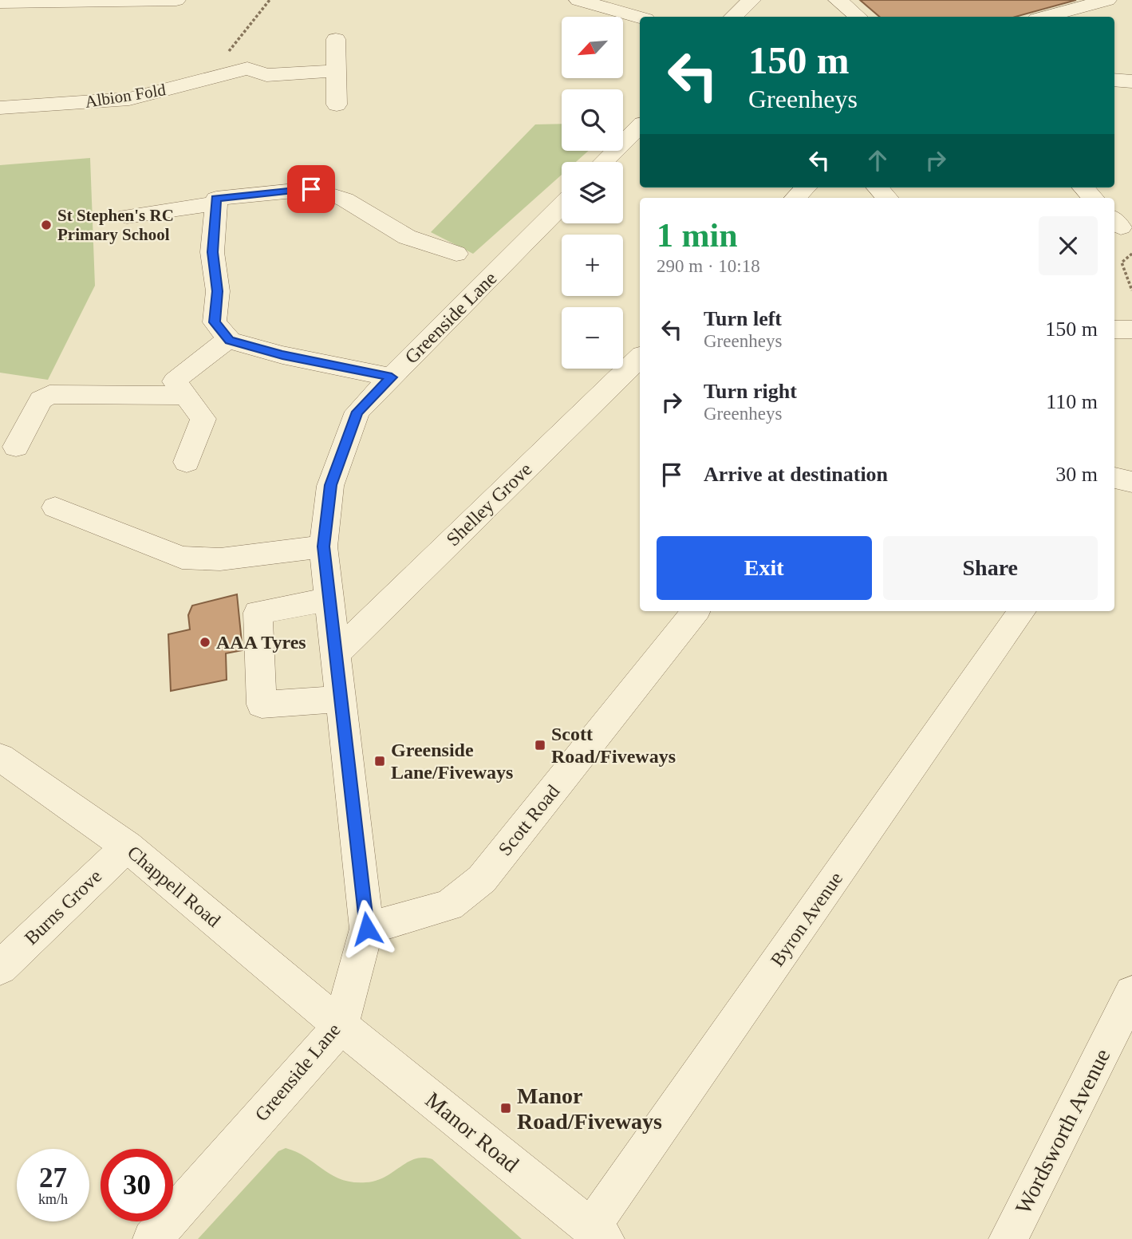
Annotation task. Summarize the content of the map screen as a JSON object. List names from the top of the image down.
{
  "streets": {
    "street": [
      "Albion Fold",
      "Greenside Lane",
      "Shelley Grove",
      "Scott Road",
      "Chappell Road",
      "Burns Grove",
      "Byron Avenue",
      "Wordsworth Avenue",
      "Manor Road"
    ]
  },
  "crossings": [
    ["Greenside Lane", "Shelley Grove"],
    ["Greenside Lane", "Scott Road"],
    ["Greenside Lane", "Chappell Road"],
    ["Greenside Lane", "Manor Road"],
    ["Chappell Road", "Burns Grove"],
    ["Chappell Road", "Manor Road"],
    ["Byron Avenue", "Manor Road"]
  ],
  "places": {
    "other": ["St Stephen's RC Primary School", "AAA Tyres"],
    "transit": ["Scott Road/Fiveways", "Greenside Lane/Fiveways", "Manor Road/Fiveways"]
  },
  "north": "bottom left",
  "page": {
    "map_buttons": ["+", "−"],
    "turn": ["150 m", "Greenheys"],
    "heading": ["1 min", "290 m · 10:18"],
    "list": [
      {
        "name": "Turn left",
        "note": "Greenheys",
        "value": "150 m"
      },
      {
        "name": "Turn right",
        "note": "Greenheys",
        "value": "110 m"
      },
      {
        "name": "Arrive at destination",
        "value": "30 m"
      }
    ],
    "buttons": ["Exit", "Share"],
    "speed": "27 km/h",
    "limit": "30"
  }
}
